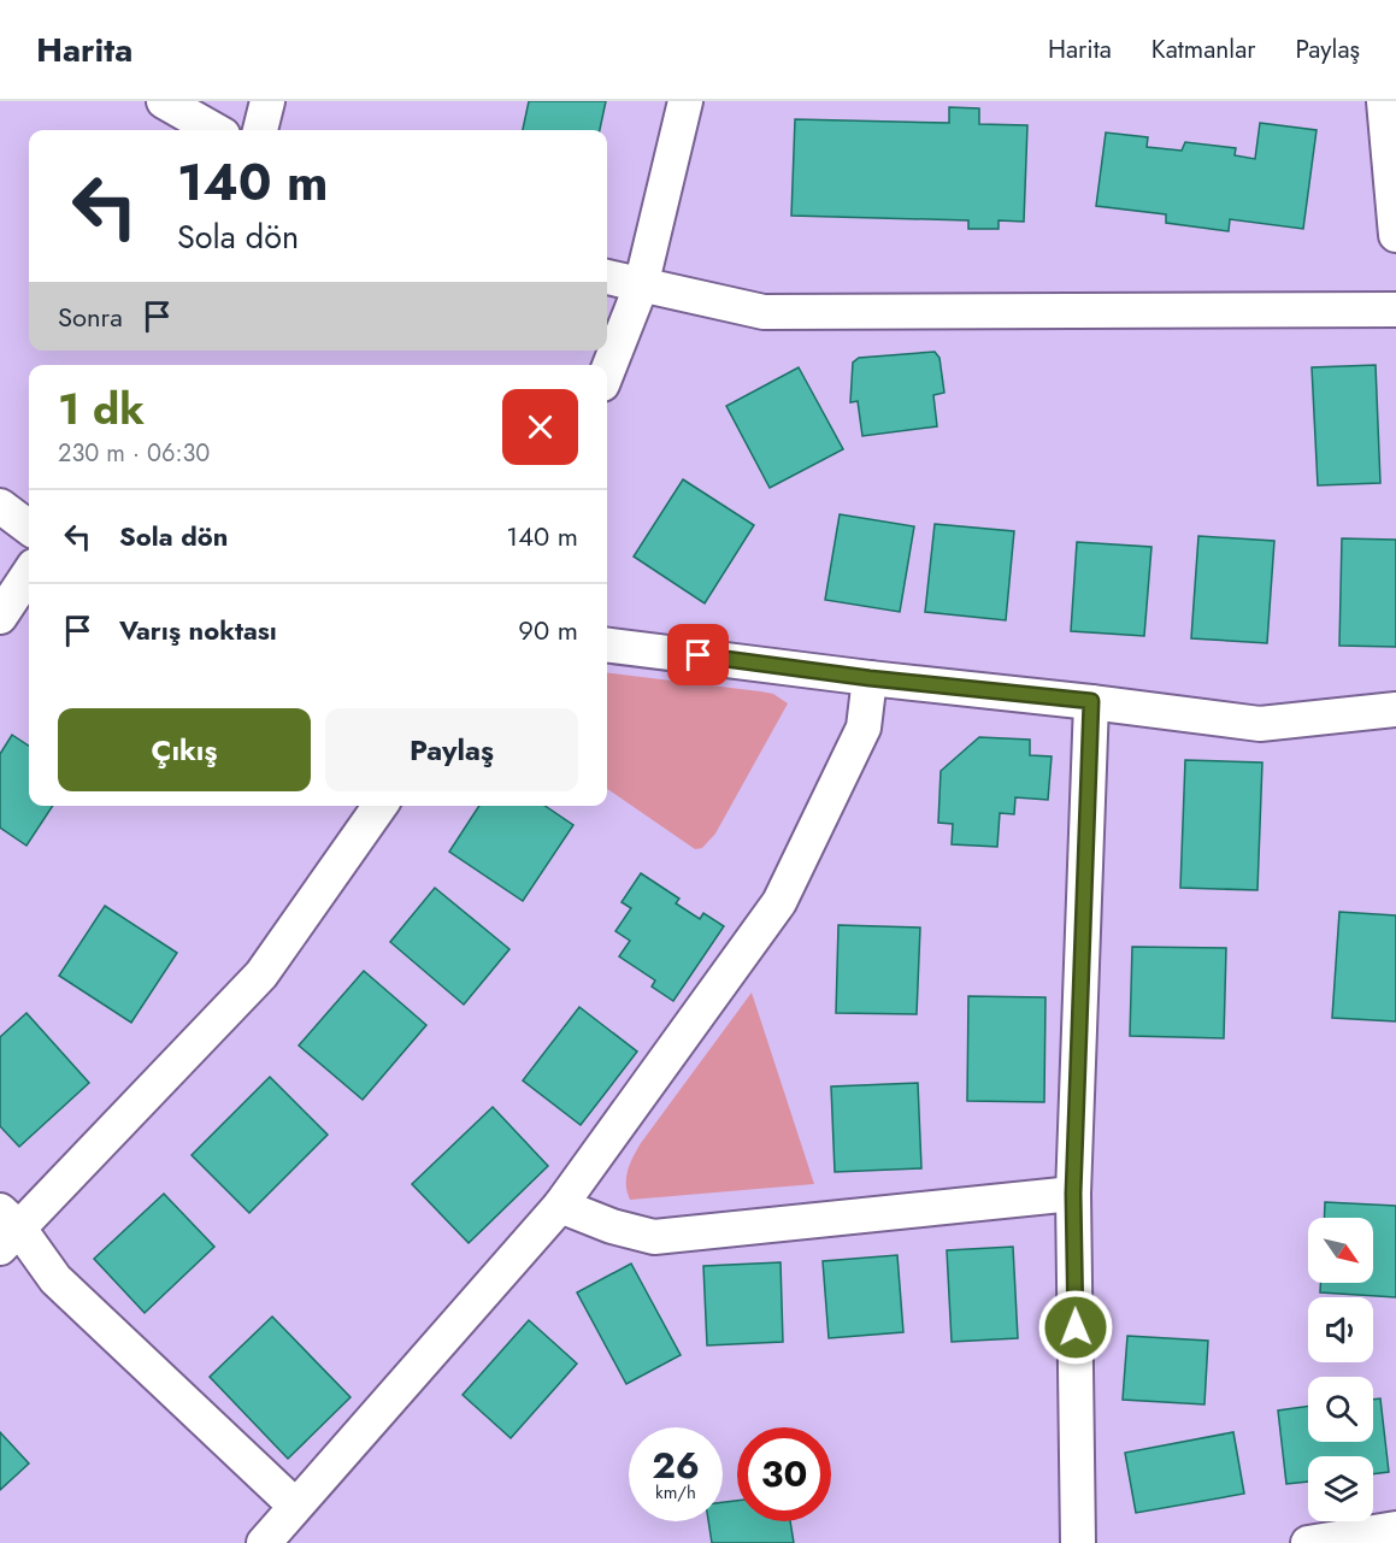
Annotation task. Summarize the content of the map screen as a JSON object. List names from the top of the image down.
{
  "north": "bottom right",
  "page": {
    "header": "Harita",
    "nav": ["Harita", "Katmanlar", "Paylaş"],
    "turn": ["140 m", "Sola dön"],
    "then": "Sonra",
    "heading": ["1 dk", "230 m · 06:30"],
    "list": [
      {
        "name": "Sola dön",
        "value": "140 m"
      },
      {
        "name": "Varış noktası",
        "value": "90 m"
      }
    ],
    "buttons": ["Çıkış", "Paylaş"],
    "speed": "26 km/h",
    "limit": "30"
  }
}
